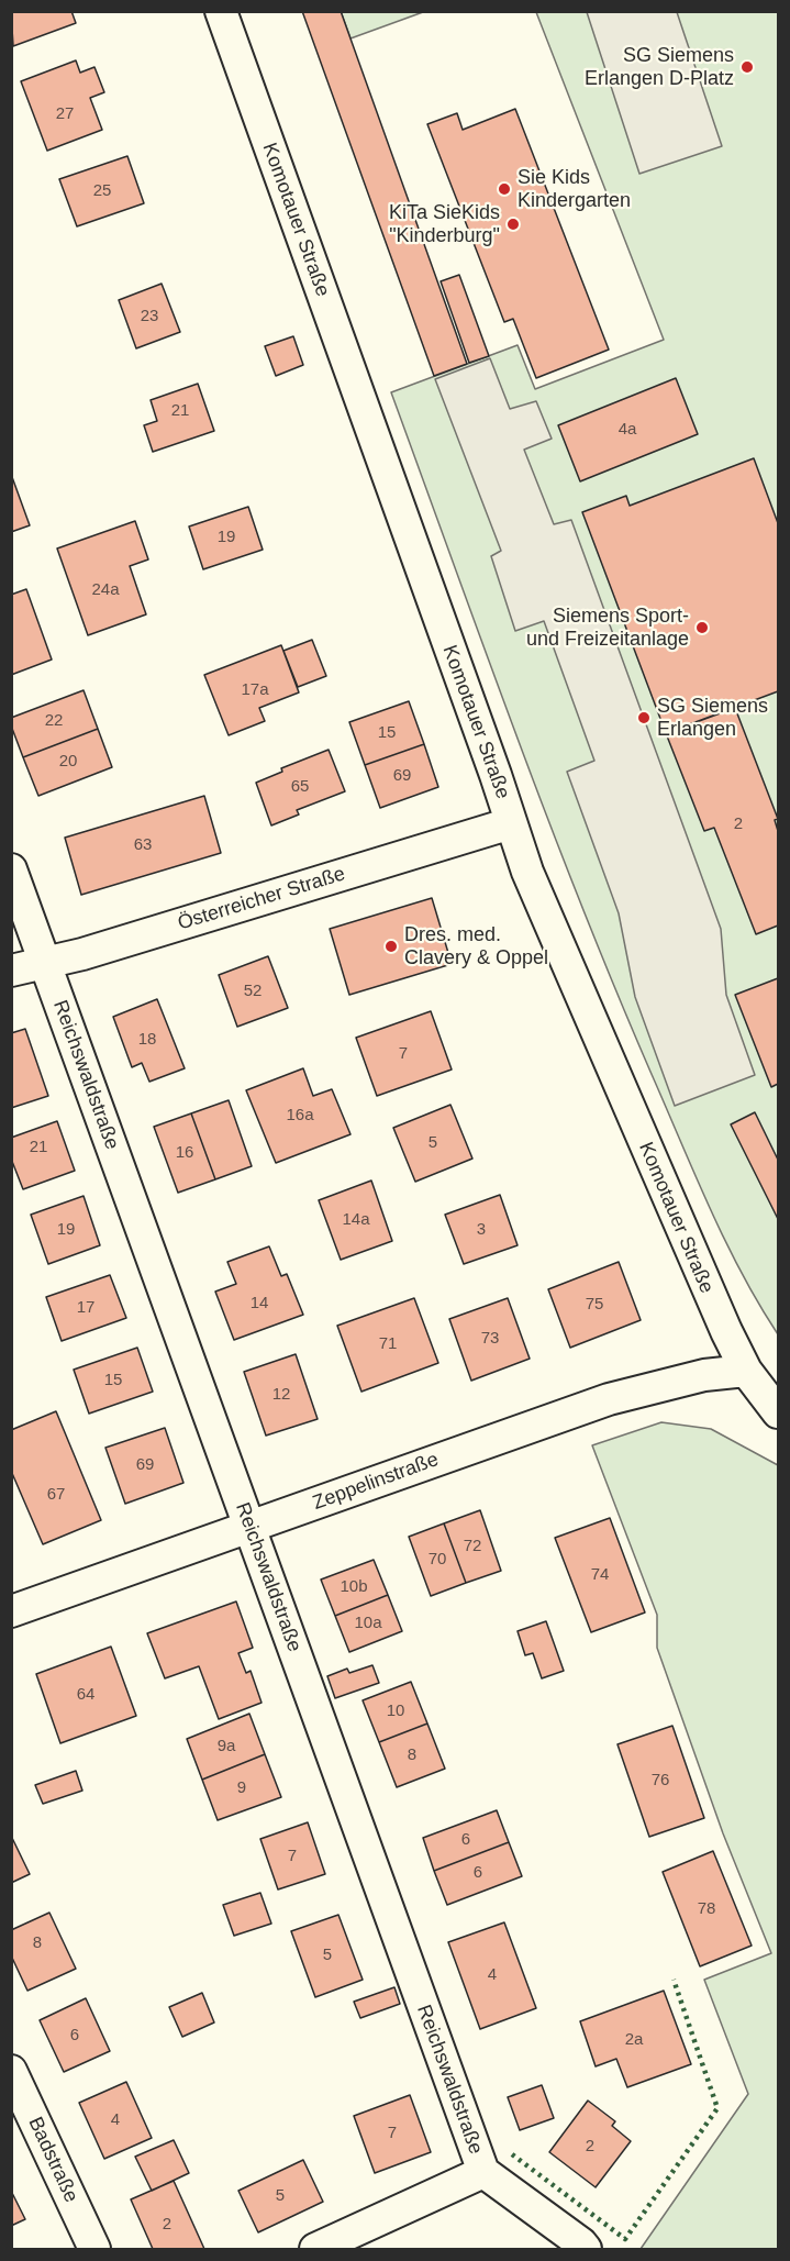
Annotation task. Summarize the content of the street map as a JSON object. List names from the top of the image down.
{
  "streets": {
    "street": [
      "Komotauer Straße",
      "Österreicher Straße",
      "Reichswaldstraße",
      "Zeppelinstraße",
      "Badstraße"
    ]
  },
  "crossings": [
    ["Komotauer Straße", "Österreicher Straße"],
    ["Komotauer Straße", "Zeppelinstraße"],
    ["Österreicher Straße", "Reichswaldstraße"],
    ["Reichswaldstraße", "Zeppelinstraße"]
  ],
  "places": [
    "SG Siemens Erlangen D-Platz",
    "Sie Kids Kindergarten",
    "KiTa SieKids \"Kinderburg\"",
    "Siemens Sport- und Freizeitanlage",
    "SG Siemens Erlangen",
    "Dres. med. Clavery & Oppel"
  ],
  "house_numbers": [
    "27",
    "25",
    "23",
    "21",
    "4a",
    "19",
    "24a",
    "17a",
    "22",
    "15",
    "20",
    "69",
    "65",
    "2",
    "63",
    "52",
    "18",
    "7",
    "16a",
    "5",
    "21",
    "16",
    "14a",
    "19",
    "3",
    "14",
    "75",
    "17",
    "73",
    "71",
    "15",
    "12",
    "69",
    "67",
    "72",
    "70",
    "74",
    "10b",
    "10a",
    "64",
    "10",
    "9a",
    "8",
    "76",
    "9",
    "6",
    "7",
    "6",
    "78",
    "8",
    "5",
    "4",
    "6",
    "2a",
    "4",
    "7",
    "2",
    "5",
    "2"
  ]
}
